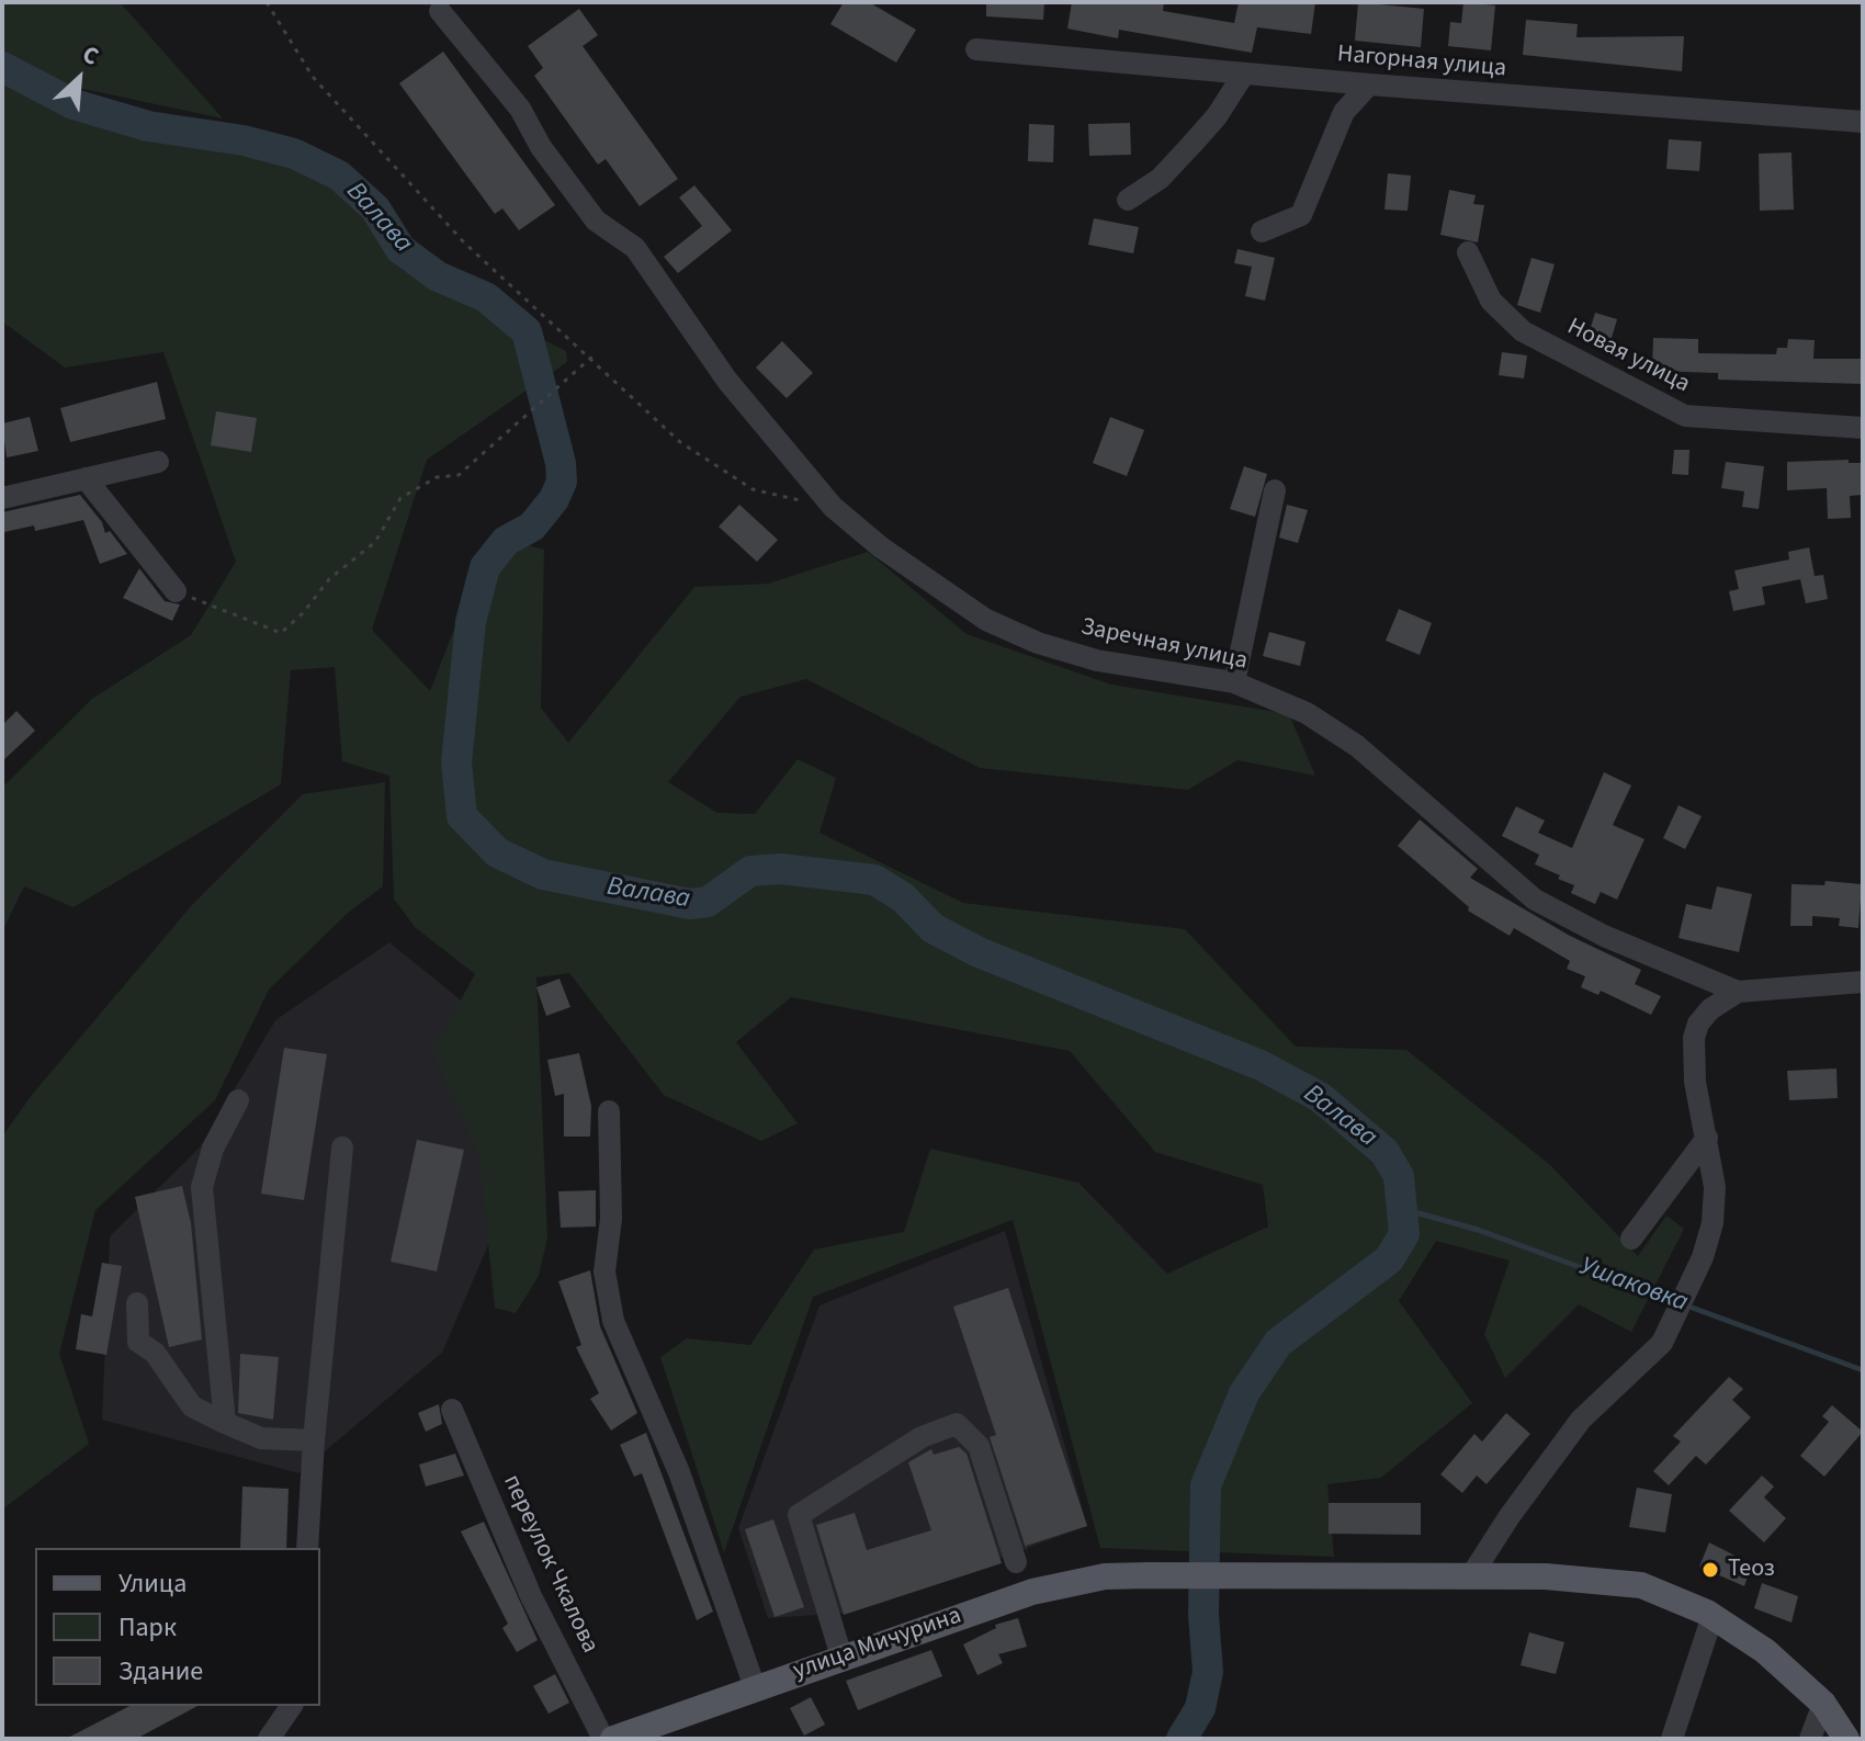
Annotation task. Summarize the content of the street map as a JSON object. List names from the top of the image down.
{
  "streets": {
    "main road": ["улица Мичурина"],
    "street": [
      "Нагорная улица",
      "Новая улица",
      "Заречная улица",
      "переулок Чкалова"
    ]
  },
  "water": ["Валава", "Ушаковка"],
  "places": ["Теоз"],
  "legend": ["Улица", "Парк", "Здание"],
  "north": "top right"
}
